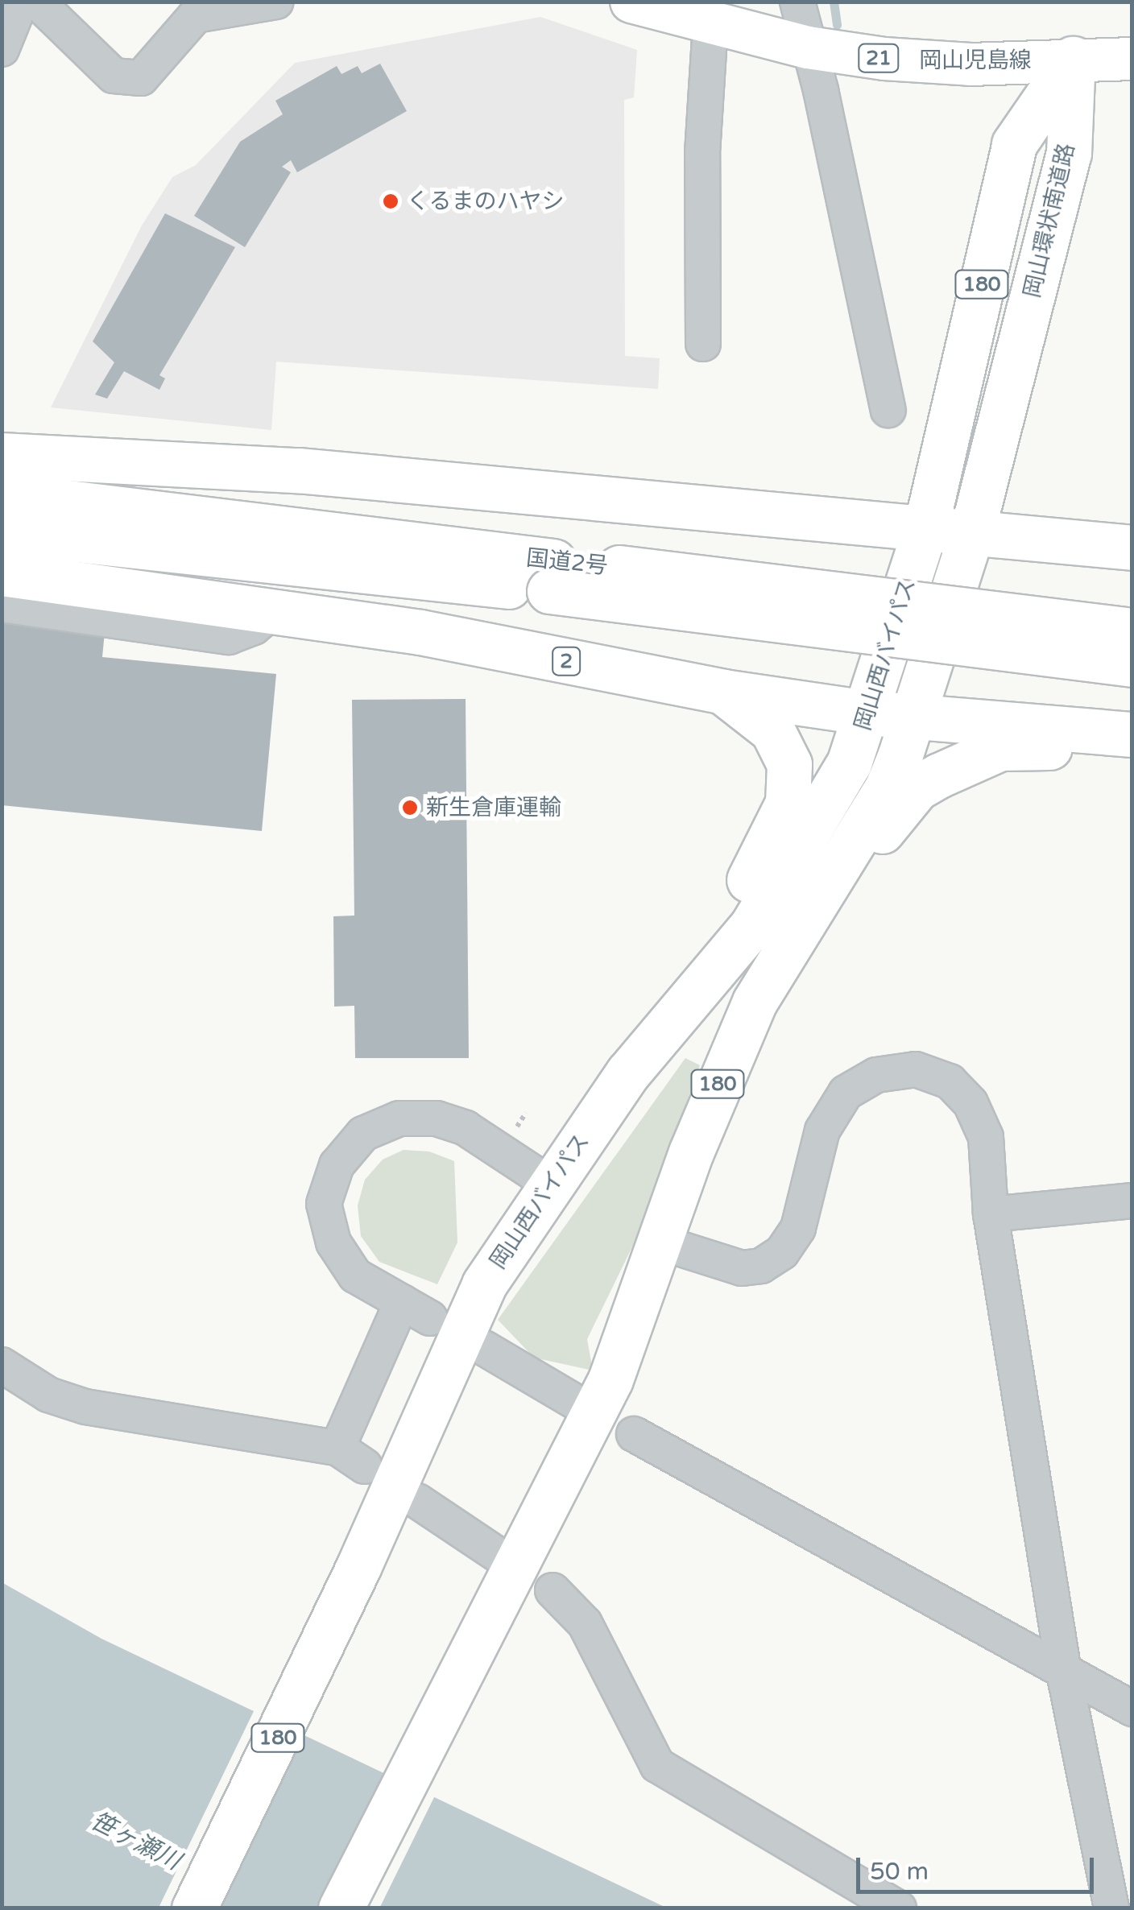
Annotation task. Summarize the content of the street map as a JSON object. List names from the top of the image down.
{
  "streets": {
    "highway": [
      "岡山環状南道路",
      "180",
      "国道2号",
      "岡山西バイパス",
      "2"
    ],
    "main road": ["21", "岡山児島線"]
  },
  "crossings": [
    ["岡山児島線", "岡山環状南道路"],
    ["岡山環状南道路", "岡山西バイパス"],
    ["国道2号", "2"],
    ["岡山西バイパス", "2"]
  ],
  "water": ["笹ヶ瀬川"],
  "places": ["くるまのハヤシ", "新生倉庫運輸"],
  "scale_bar": "50 m"
}
